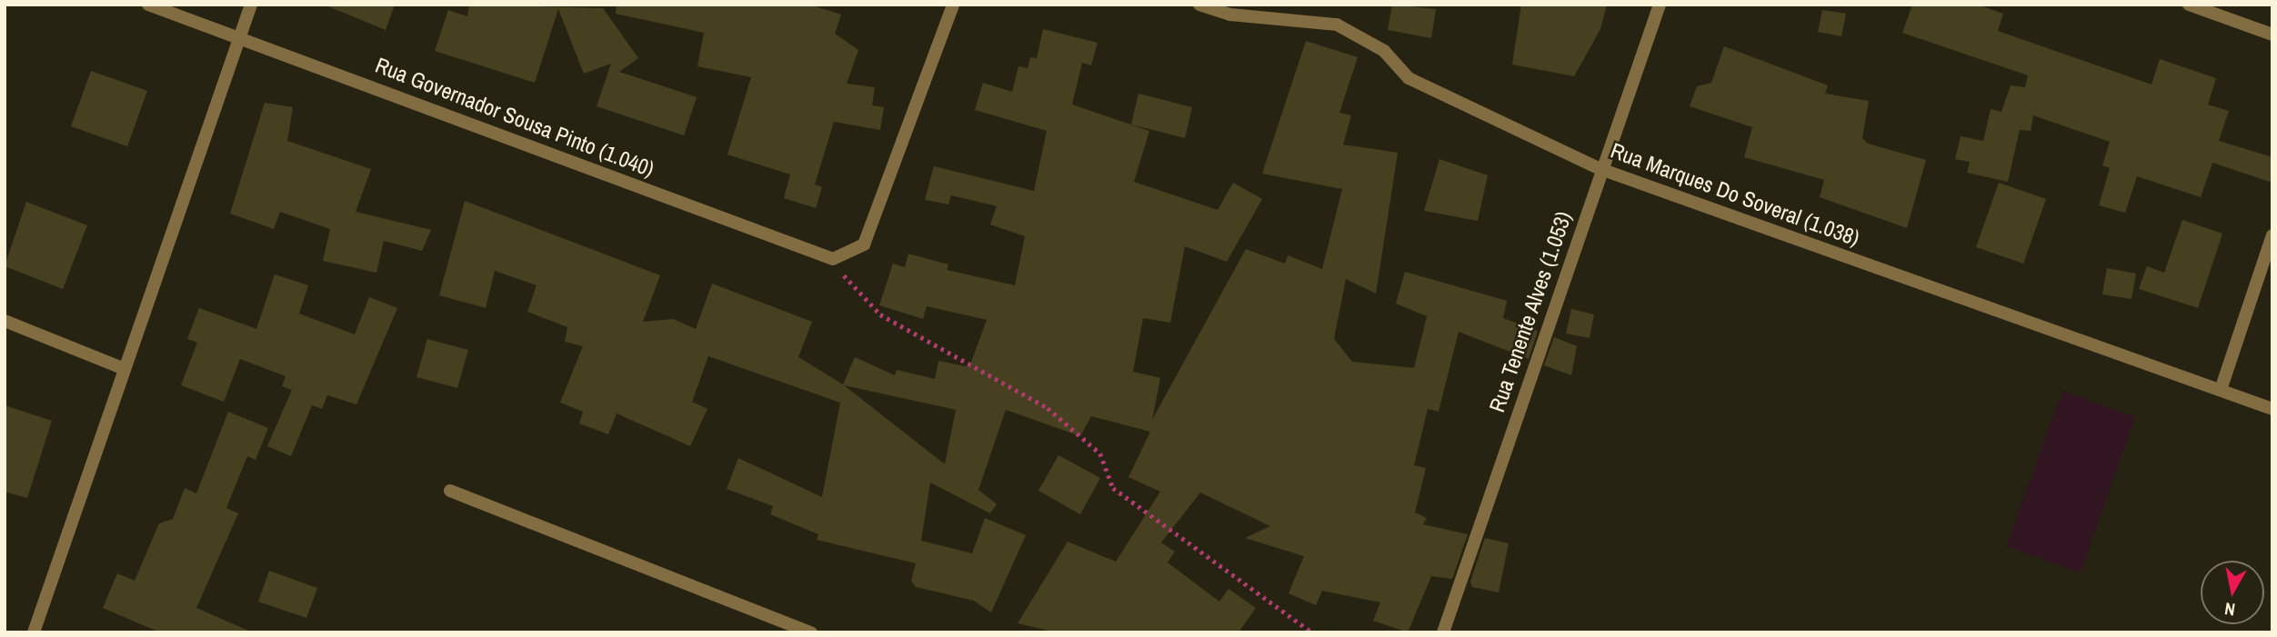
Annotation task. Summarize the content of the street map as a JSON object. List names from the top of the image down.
{
  "streets": {
    "street": ["Rua Governador Sousa Pinto (1.040)", "Rua Marques Do Soveral (1.038)", "Rua Tenente Alves (1.053)"]
  },
  "crossings": [
    ["Rua Marques Do Soveral (1.038)", "Rua Tenente Alves (1.053)"]
  ],
  "north": "bottom"
}
